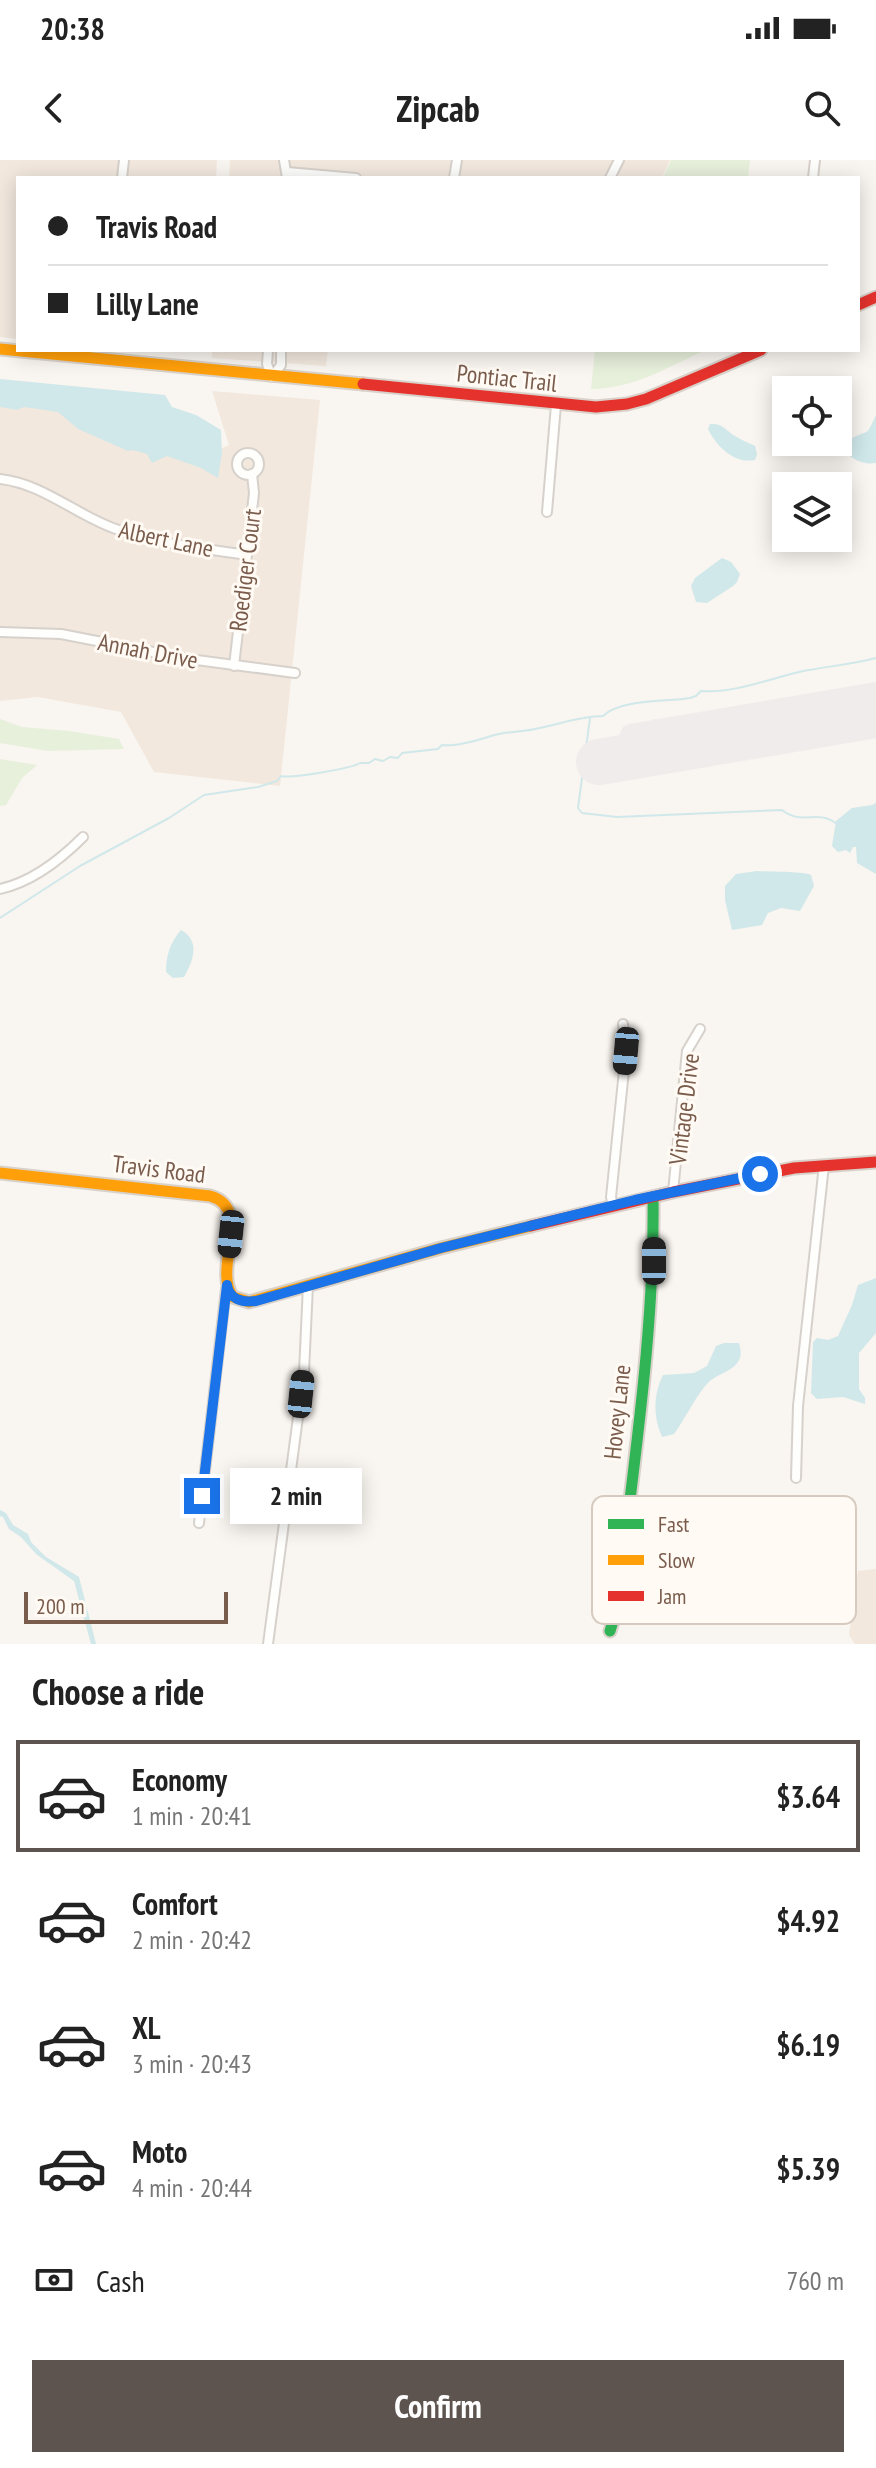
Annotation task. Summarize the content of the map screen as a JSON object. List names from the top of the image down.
{
  "streets": {
    "street": [
      "Pontiac Trail",
      "Albert Lane",
      "Roediger Court",
      "Annah Drive",
      "Vintage Drive",
      "Travis Road",
      "Hovey Lane"
    ]
  },
  "crossings": [
    ["Albert Lane", "Roediger Court"],
    ["Roediger Court", "Annah Drive"]
  ],
  "legend": ["Fast", "Slow", "Jam"],
  "scale_bar": "200 m",
  "page": {
    "status": "20:38",
    "header": "Zipcab",
    "banner": ["Travis Road", "Lilly Lane"],
    "bubble": "2 min",
    "scale": "200 m",
    "heading": "Choose a ride",
    "list": [
      {
        "name": "Economy",
        "note": "1 min · 20:41",
        "value": "$3.64"
      },
      {
        "name": "Comfort",
        "note": "2 min · 20:42",
        "value": "$4.92"
      },
      {
        "name": "XL",
        "note": "3 min · 20:43",
        "value": "$6.19"
      },
      {
        "name": "Moto",
        "note": "4 min · 20:44",
        "value": "$5.39"
      }
    ],
    "pay": ["Cash", "760 m"],
    "buttons": "Confirm"
  }
}
